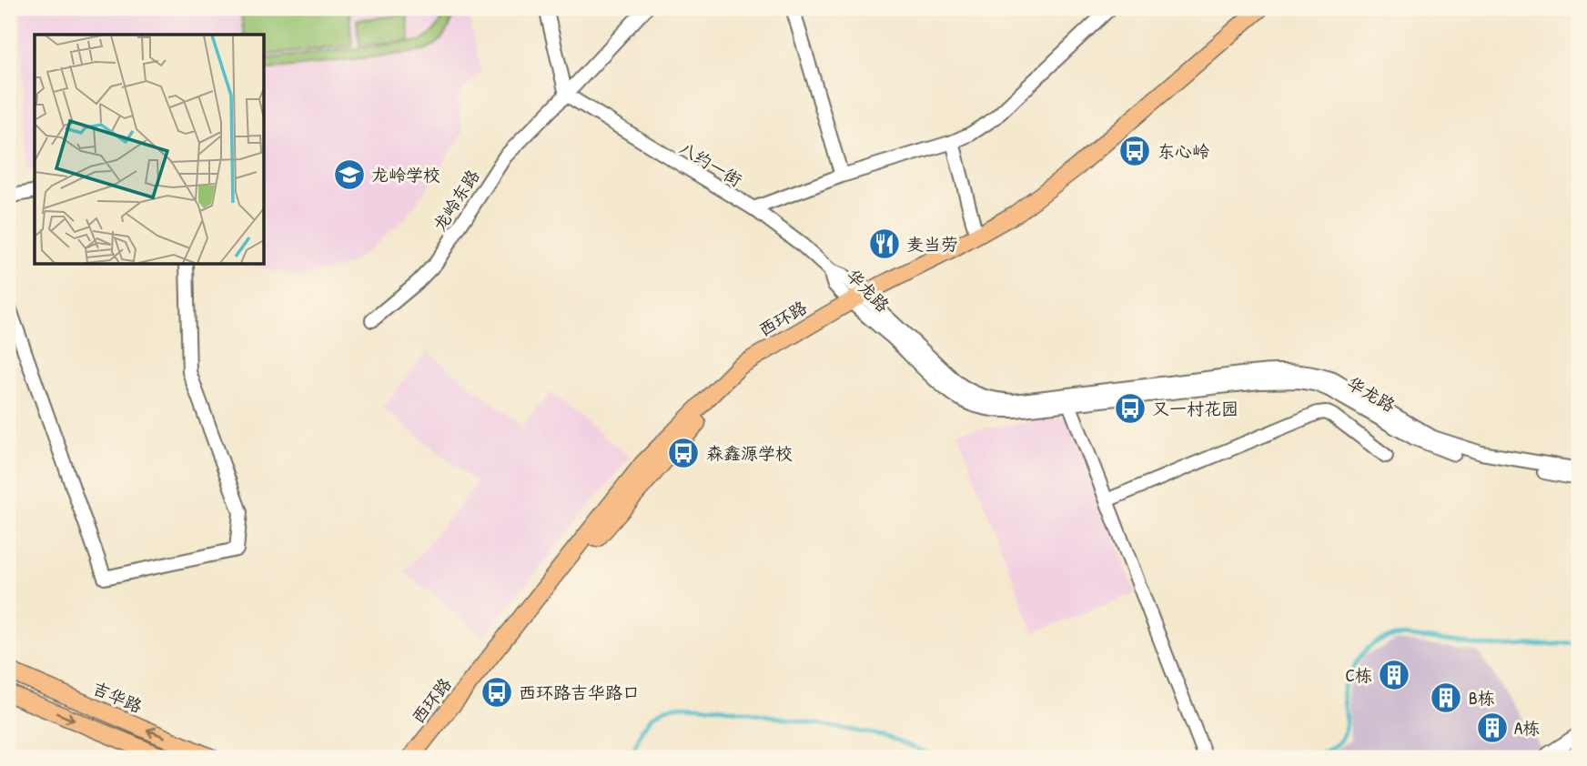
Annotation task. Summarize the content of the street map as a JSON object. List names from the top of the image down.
{
  "streets": {
    "main road": ["西环路", "吉华路"],
    "street": ["八约一街", "龙岭东路", "华龙路"]
  },
  "crossings": [
    ["八约一街", "龙岭东路"],
    ["八约一街", "华龙路"],
    ["华龙路", "西环路"]
  ],
  "places": {
    "bus stop": [
      "东心岭",
      "又一村花园",
      "森鑫源学校",
      "西环路吉华路口"
    ],
    "school or university": ["龙岭学校"],
    "restaurant": ["麦当劳"],
    "building": ["C栋", "B栋", "A栋"]
  }
}
